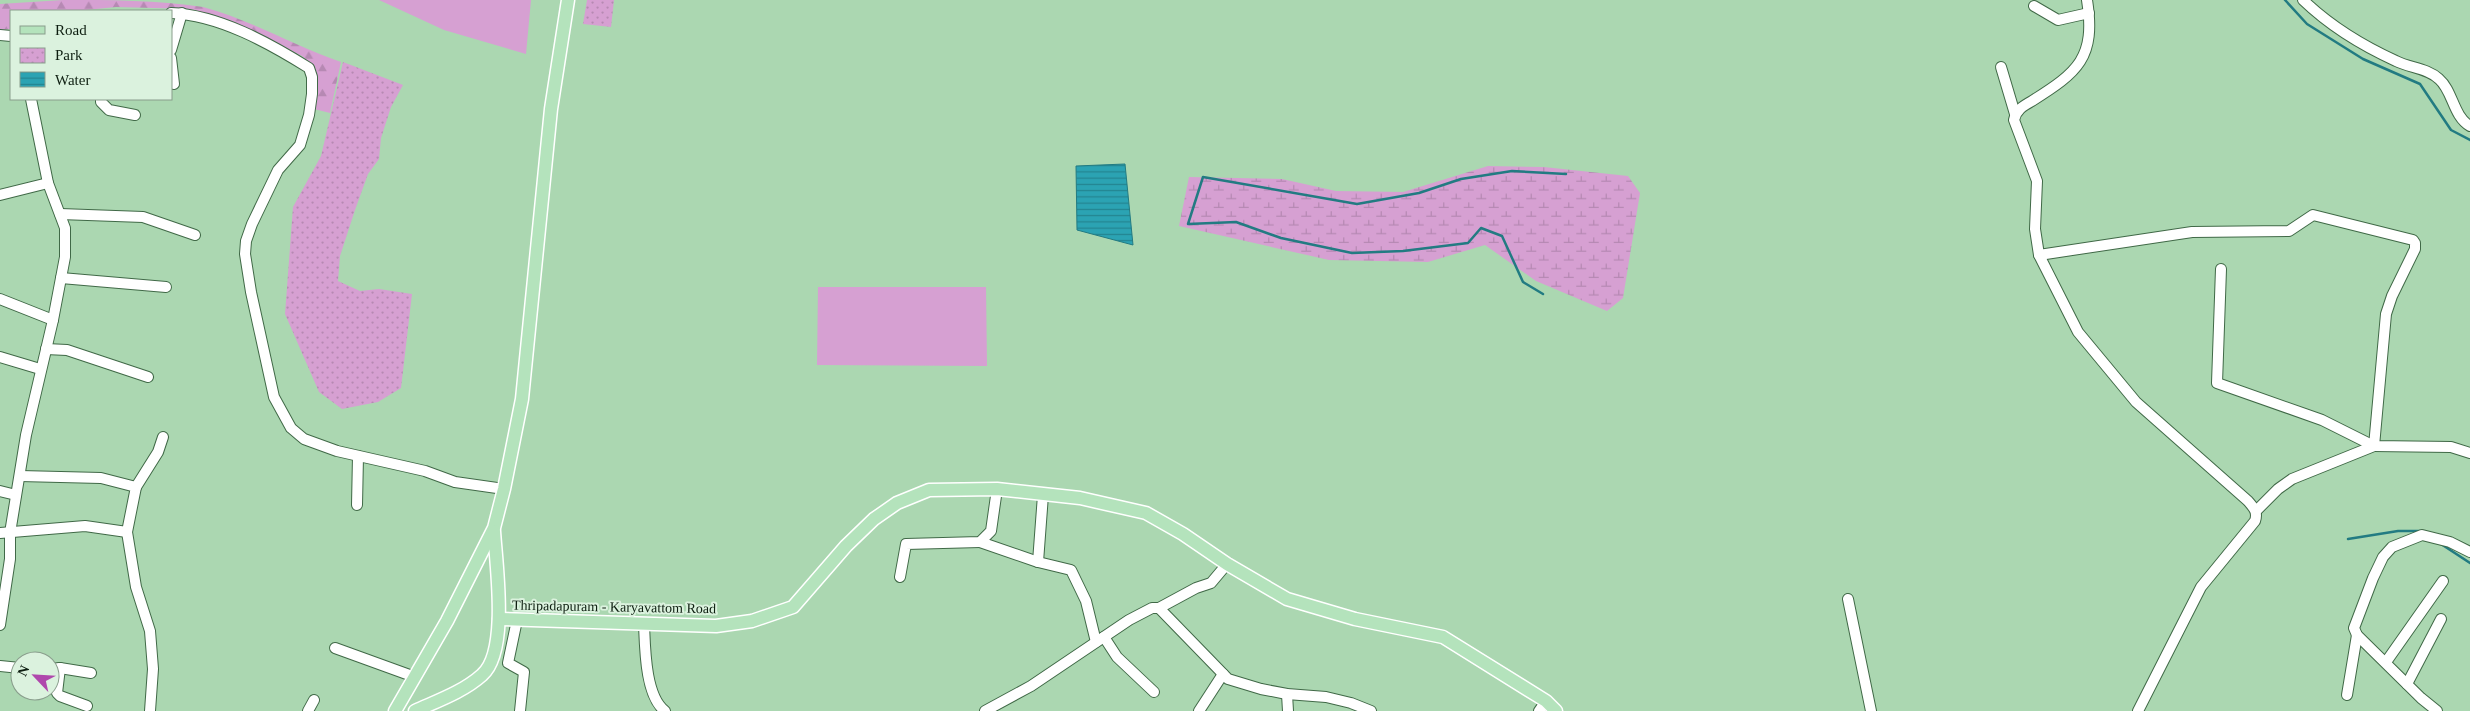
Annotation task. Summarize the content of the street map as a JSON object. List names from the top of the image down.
{
  "streets": {
    "main road": ["Thripadapuram - Karyavattom Road"]
  },
  "legend": ["Road", "Park", "Water"],
  "north": "top left"
}
